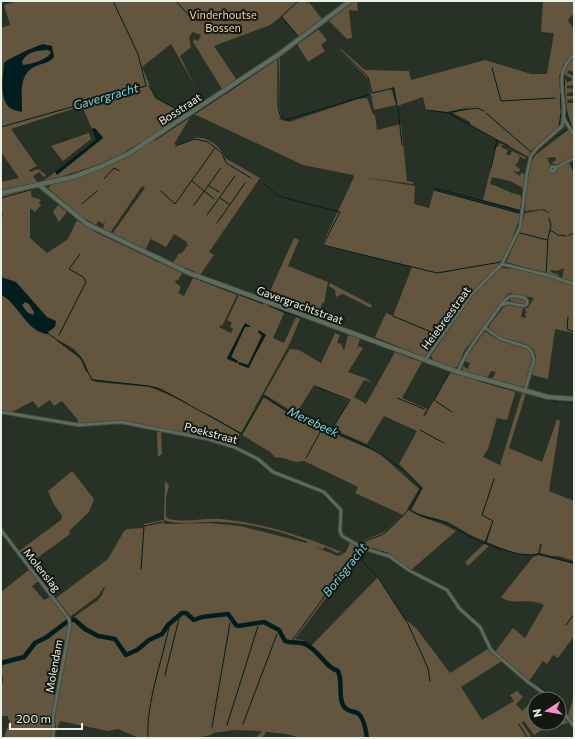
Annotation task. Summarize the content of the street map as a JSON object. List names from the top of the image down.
{
  "streets": {
    "street": [
      "Bosstraat",
      "Gavergrachtstraat",
      "Heiebreestraat",
      "Poekstraat",
      "Molenslag",
      "Molendam"
    ]
  },
  "crossings": [
    ["Bosstraat", "Gavergrachtstraat"],
    ["Gavergrachtstraat", "Heiebreestraat"],
    ["Molenslag", "Molendam"]
  ],
  "water": ["Gavergracht", "Merebeek", "Borisgracht"],
  "parks": ["Vinderhoutse Bossen"],
  "scale_bar": "200 m",
  "north": "left"
}
